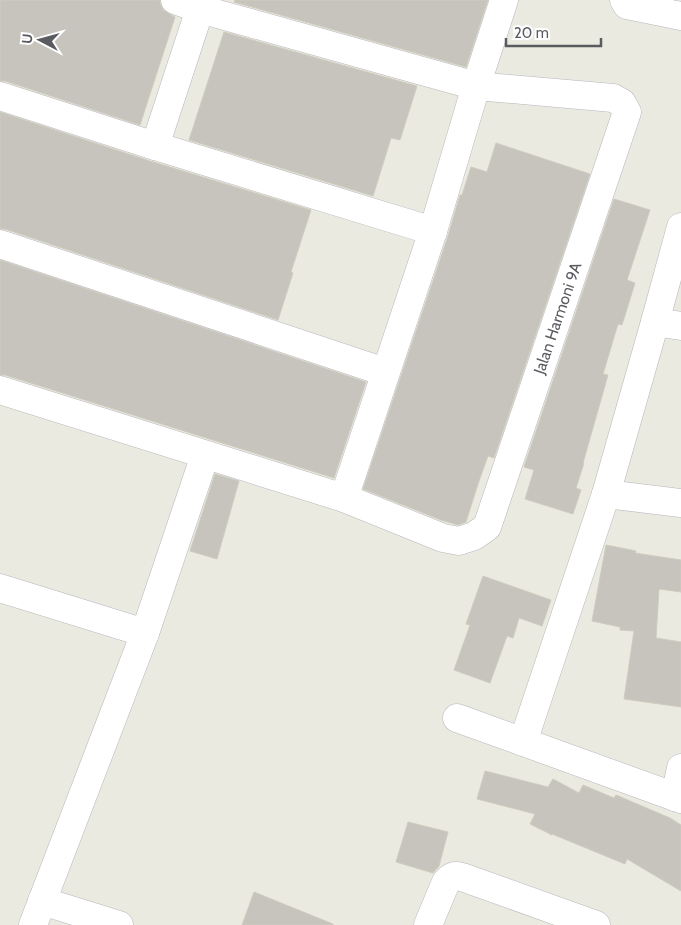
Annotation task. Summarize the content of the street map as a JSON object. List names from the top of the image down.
{
  "streets": {
    "street": ["Jalan Harmoni 9A"]
  },
  "scale_bar": "20 m",
  "north": "left"
}
